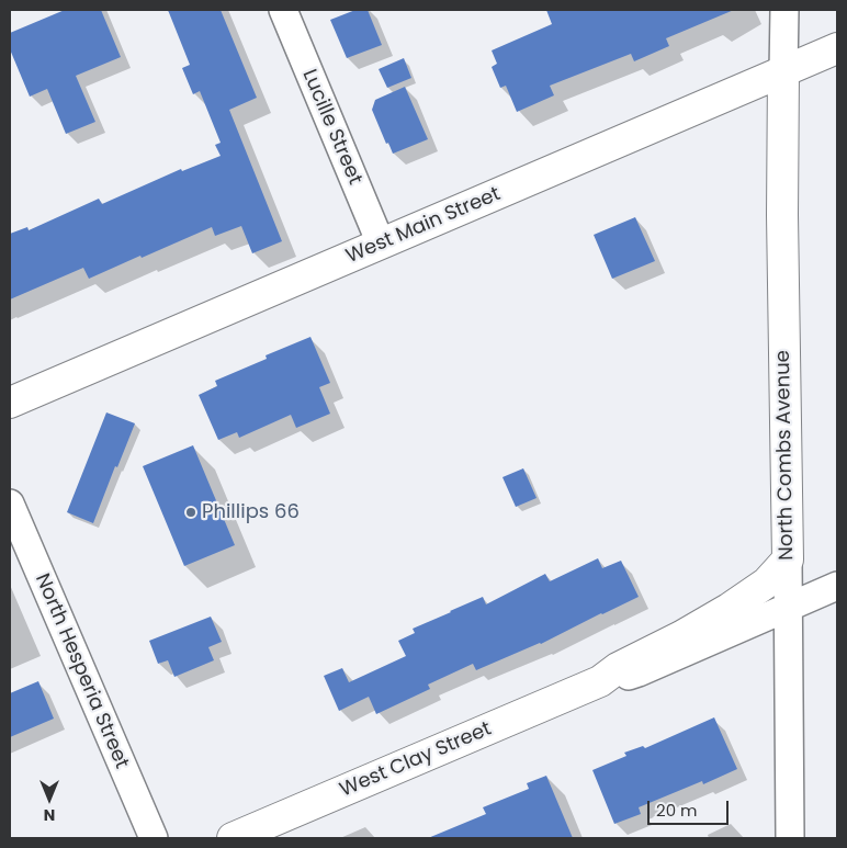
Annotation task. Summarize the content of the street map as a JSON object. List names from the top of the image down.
{
  "streets": {
    "main road": ["West Main Street", "North Combs Avenue", "West Clay Street"],
    "street": ["Lucille Street", "North Hesperia Street"]
  },
  "crossings": [
    ["Lucille Street", "West Main Street"],
    ["West Main Street", "North Combs Avenue"],
    ["North Combs Avenue", "West Clay Street"]
  ],
  "places": ["Phillips 66"],
  "scale_bar": "20 m",
  "north": "bottom"
}
